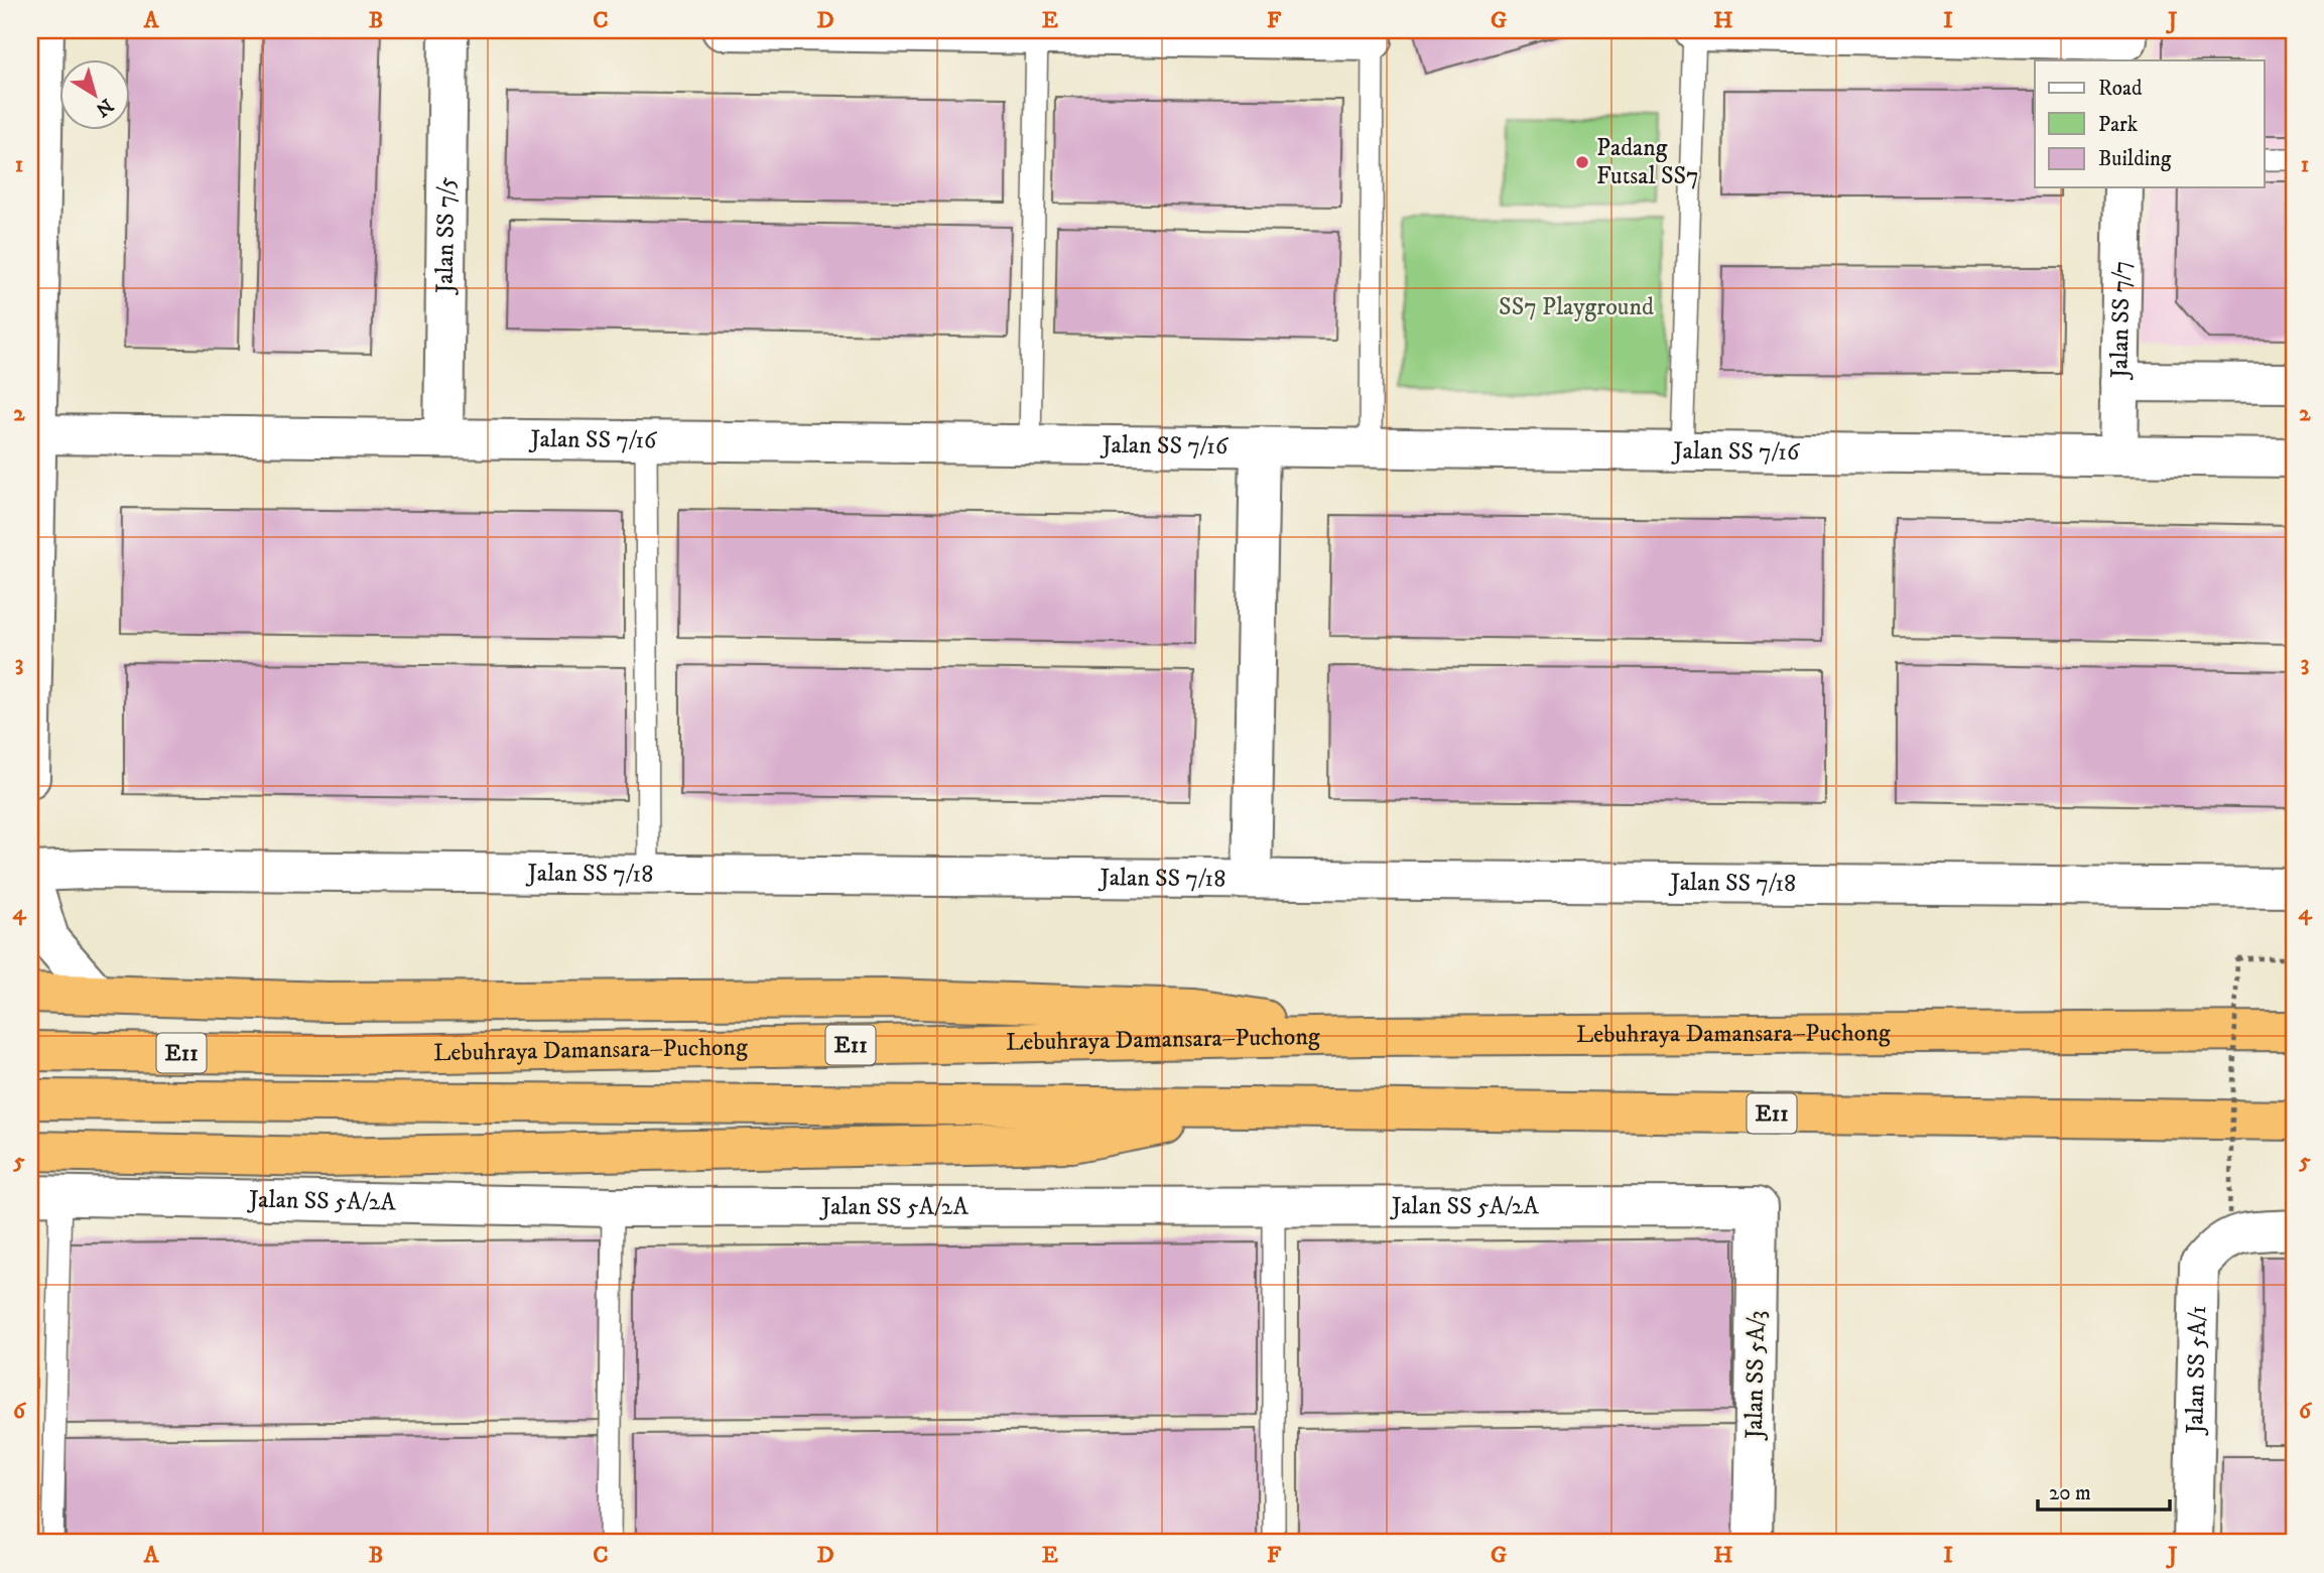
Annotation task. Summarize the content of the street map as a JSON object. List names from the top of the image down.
{
  "streets": {
    "highway": ["Lebuhraya Damansara–Puchong", "E11"],
    "street": [
      "Jalan SS 7/5",
      "Jalan SS 7/7",
      "Jalan SS 7/16",
      "Jalan SS 7/18",
      "Jalan SS 5A/2A",
      "Jalan SS 5A/1",
      "Jalan SS 5A/3"
    ]
  },
  "crossings": [
    ["Jalan SS 7/5", "Jalan SS 7/16"],
    ["Jalan SS 7/7", "Jalan SS 7/16"],
    ["Jalan SS 5A/2A", "Jalan SS 5A/3"]
  ],
  "parks": ["SS7 Playground"],
  "places": ["Padang Futsal SS7"],
  "legend": ["Road", "Park", "Building"],
  "scale_bar": "20 m",
  "north": "bottom right",
  "grid": {
    "columns": [
      "A",
      "B",
      "C",
      "D",
      "E",
      "F",
      "G",
      "H",
      "I",
      "J"
    ],
    "rows": [
      "1",
      "2",
      "3",
      "4",
      "5",
      "6"
    ]
  }
}
